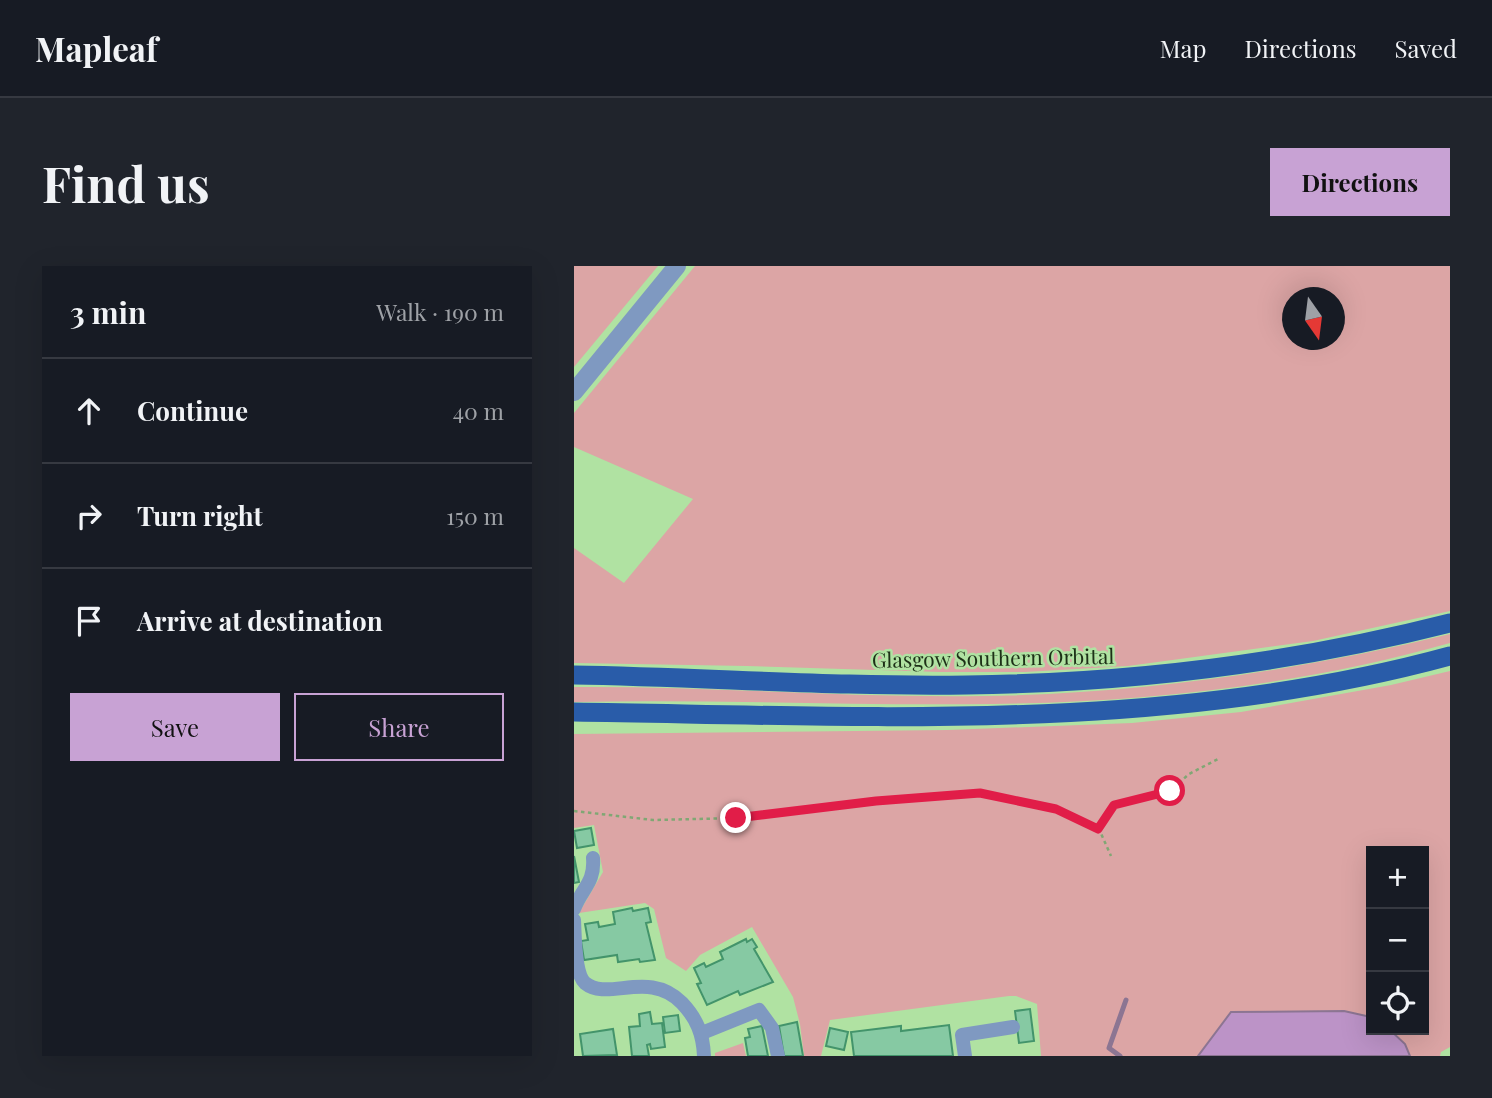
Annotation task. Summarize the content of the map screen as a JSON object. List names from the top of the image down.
{
  "streets": {
    "highway": ["Glasgow Southern Orbital"]
  },
  "north": "bottom",
  "page": {
    "header": "Mapleaf",
    "nav": ["Map", "Directions", "Saved"],
    "buttons": [
      "Directions",
      ["Save", "Share"]
    ],
    "title": "Find us",
    "heading": ["3 min", "Walk · 190 m"],
    "list": [
      ["Continue", "40 m"],
      ["Turn right", "150 m"],
      "Arrive at destination"
    ],
    "map_buttons": ["+", "−"]
  }
}
